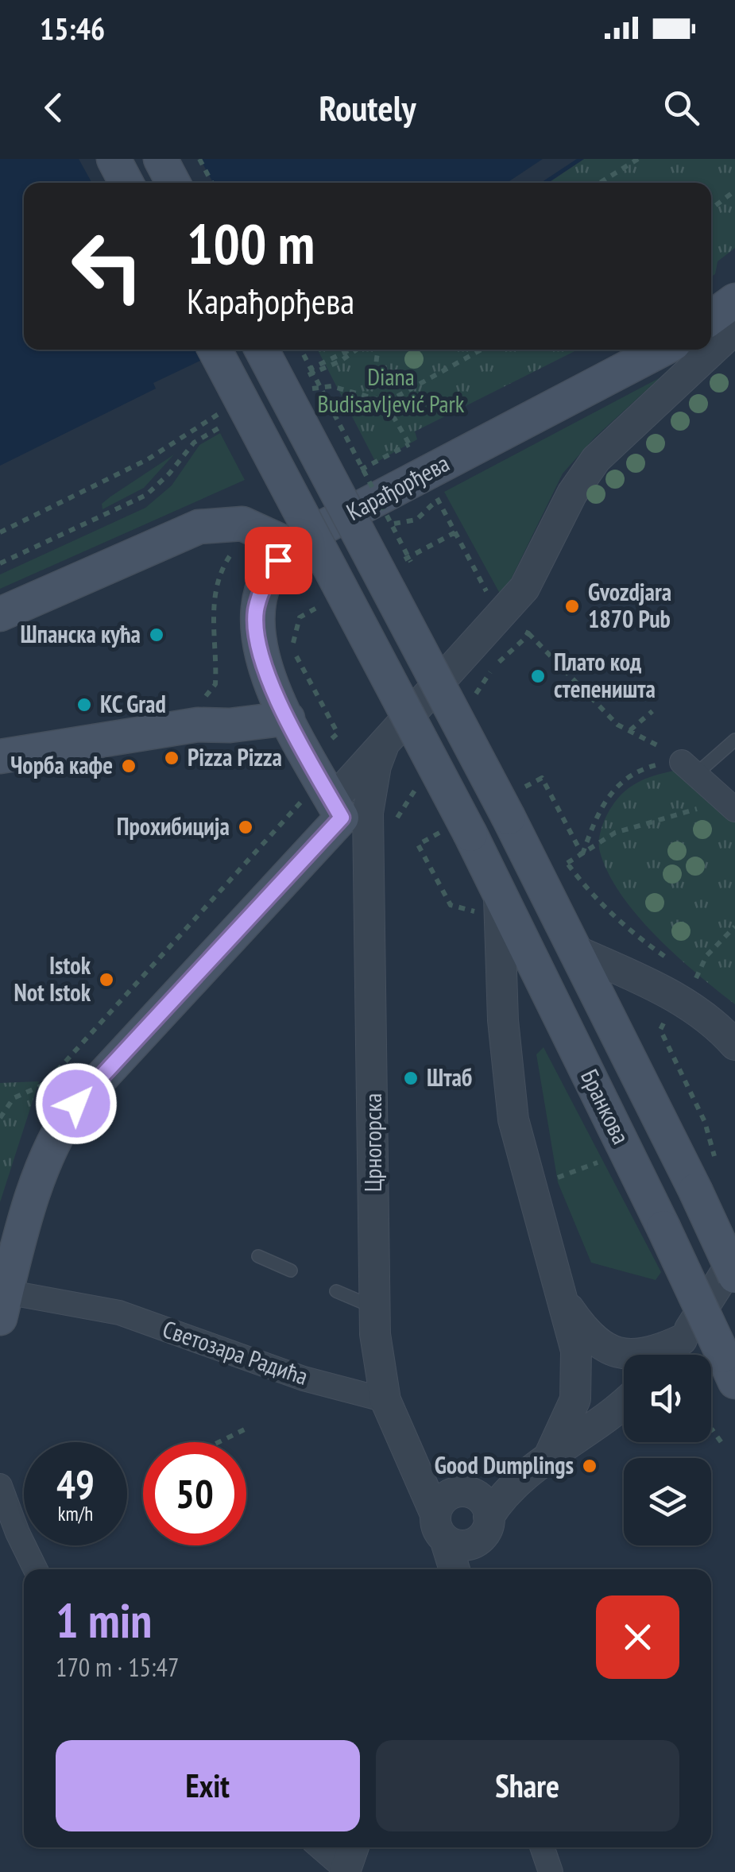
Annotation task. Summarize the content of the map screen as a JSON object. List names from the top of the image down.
{
  "streets": {
    "main road": ["Карађорђева", "Бранкова"],
    "street": ["Црногорска", "Светозара Радића"]
  },
  "crossings": [
    ["Карађорђева", "Црногорска"],
    ["Црногорска", "Светозара Радића"]
  ],
  "parks": ["Diana Budisavljević Park"],
  "places": [
    "Gvozdjara 1870 Pub",
    "Шпанска кућа",
    "Плато код степеништа",
    "KC Grad",
    "Pizza Pizza",
    "Чорба кафе",
    "Прохибиција",
    "Istok Not Istok",
    "Штаб",
    "Good Dumplings"
  ],
  "page": {
    "status": "15:46",
    "header": "Routely",
    "turn": ["100 m", "Карађорђева"],
    "speed": "49 km/h",
    "limit": "50",
    "heading": ["1 min", "170 m · 15:47"],
    "buttons": ["Exit", "Share"]
  }
}
